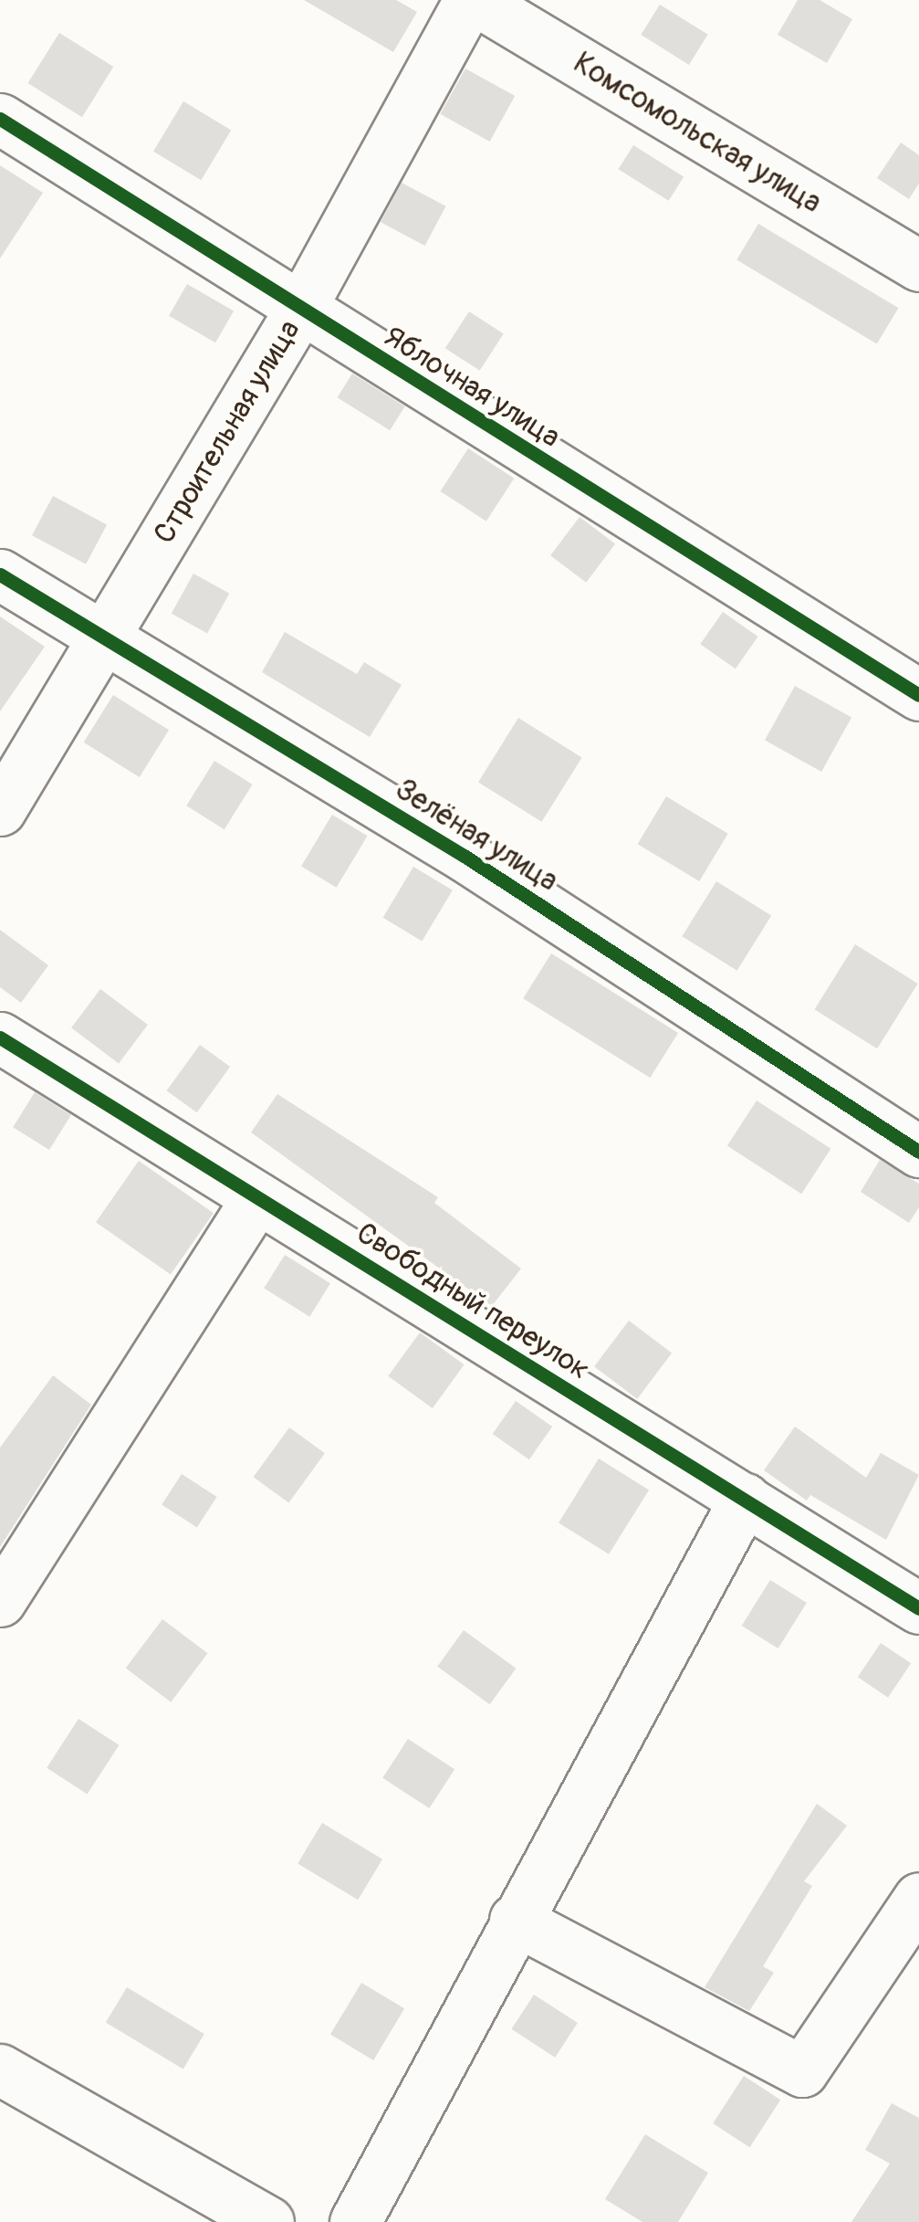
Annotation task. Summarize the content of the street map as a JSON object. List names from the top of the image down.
{
  "streets": {
    "street": [
      "Комсомольская улица",
      "Яблочная улица",
      "Строительная улица",
      "Зелёная улица",
      "Свободный переулок"
    ]
  },
  "crossings": [
    ["Комсомольская улица", "Строительная улица"],
    ["Яблочная улица", "Строительная улица"],
    ["Строительная улица", "Зелёная улица"]
  ]
}
